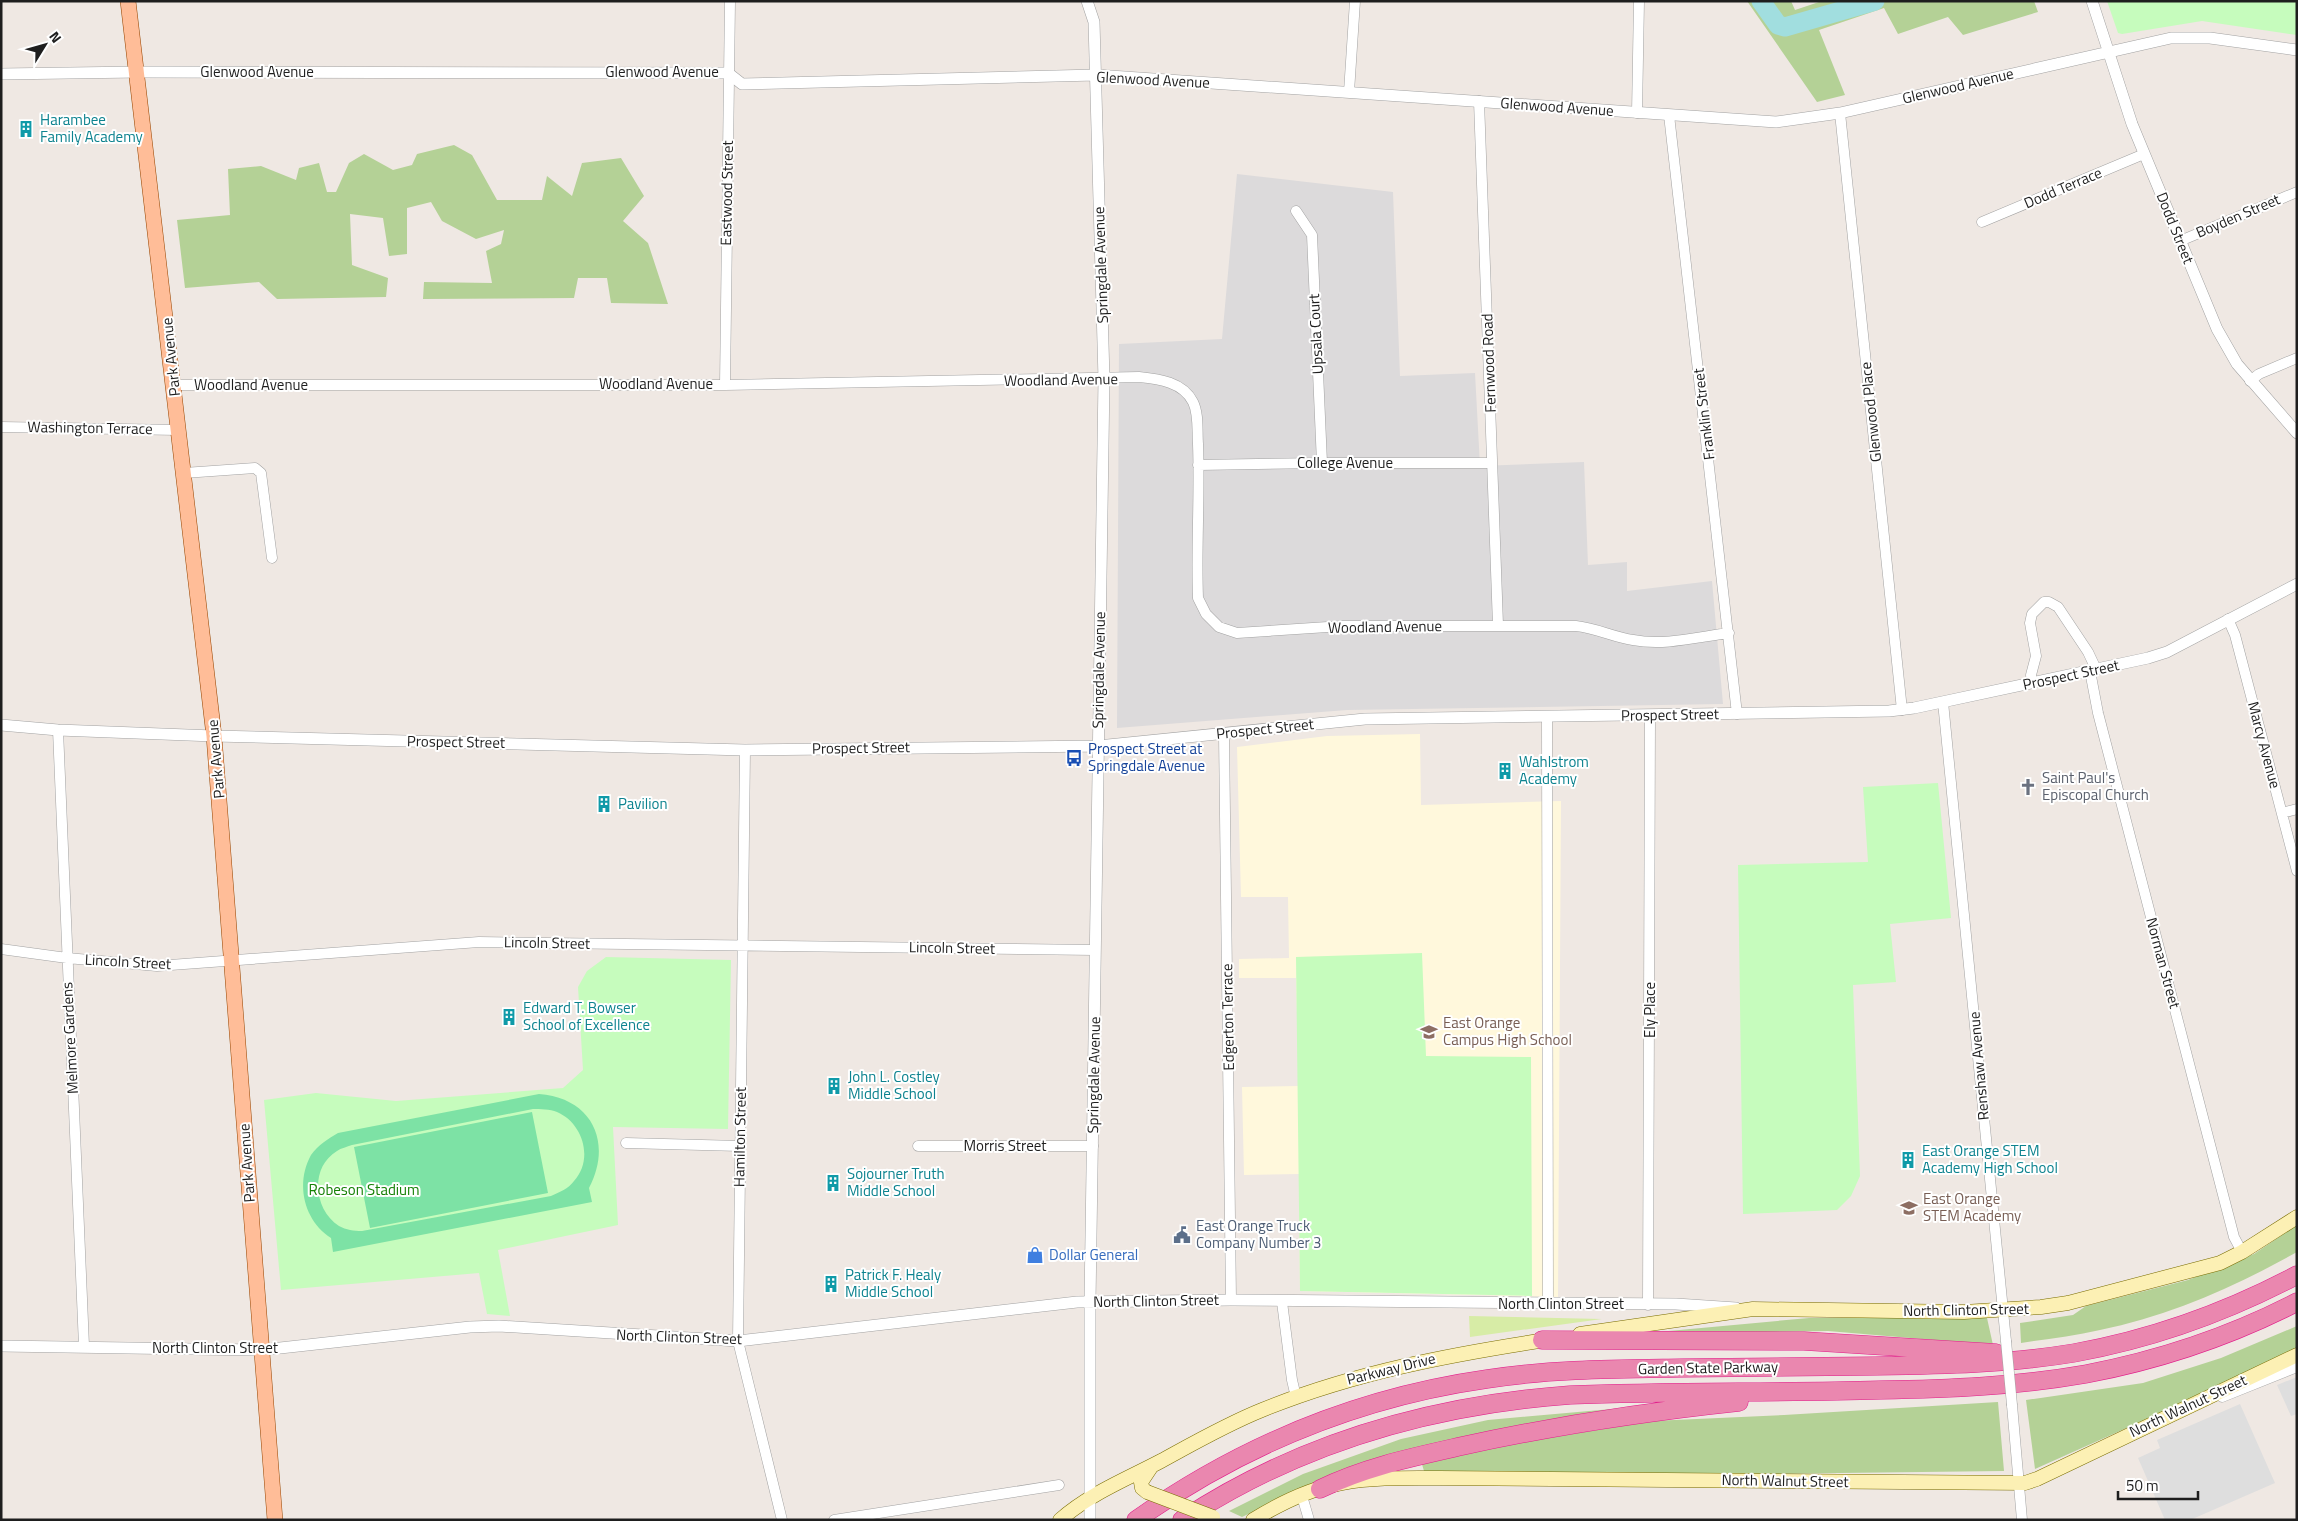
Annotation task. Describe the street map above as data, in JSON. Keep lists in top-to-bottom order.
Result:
{
  "streets": {
    "highway": ["Garden State Parkway"],
    "main road": [
      "Park Avenue",
      "North Clinton Street",
      "Parkway Drive",
      "North Walnut Street"
    ],
    "street": [
      "Glenwood Avenue",
      "Dodd Terrace",
      "Eastwood Street",
      "Boyden Street",
      "Dodd Street",
      "Springdale Avenue",
      "Upsala Court",
      "Fernwood Road",
      "Woodland Avenue",
      "Glenwood Place",
      "Franklin Street",
      "Washington Terrace",
      "College Avenue",
      "Prospect Street",
      "Marcy Avenue",
      "Lincoln Street",
      "Norman Street",
      "Ely Place",
      "Edgerton Terrace",
      "Melmore Gardens",
      "Renshaw Avenue",
      "Hamilton Street",
      "Morris Street"
    ]
  },
  "crossings": [
    ["Glenwood Avenue", "Eastwood Street"],
    ["Glenwood Avenue", "Dodd Street"],
    ["Glenwood Avenue", "Springdale Avenue"],
    ["Glenwood Avenue", "Park Avenue"],
    ["Glenwood Avenue", "Fernwood Road"],
    ["Glenwood Avenue", "Glenwood Place"],
    ["Glenwood Avenue", "Franklin Street"],
    ["Dodd Terrace", "Dodd Street"],
    ["Eastwood Street", "Woodland Avenue"],
    ["Boyden Street", "Dodd Street"],
    ["Springdale Avenue", "Woodland Avenue"],
    ["Springdale Avenue", "Prospect Street"],
    ["Springdale Avenue", "Lincoln Street"],
    ["Springdale Avenue", "Morris Street"],
    ["Springdale Avenue", "North Clinton Street"],
    ["Springdale Avenue", "Parkway Drive"],
    ["Upsala Court", "College Avenue"],
    ["Park Avenue", "Woodland Avenue"],
    ["Park Avenue", "Washington Terrace"],
    ["Park Avenue", "Prospect Street"],
    ["Park Avenue", "Lincoln Street"],
    ["Park Avenue", "North Clinton Street"],
    ["Fernwood Road", "Woodland Avenue"],
    ["Fernwood Road", "College Avenue"],
    ["Woodland Avenue", "Franklin Street"],
    ["Woodland Avenue", "College Avenue"],
    ["Glenwood Place", "Prospect Street"],
    ["Franklin Street", "Prospect Street"],
    ["Prospect Street", "Marcy Avenue"],
    ["Prospect Street", "Norman Street"],
    ["Prospect Street", "Ely Place"],
    ["Prospect Street", "Edgerton Terrace"],
    ["Prospect Street", "Melmore Gardens"],
    ["Prospect Street", "Renshaw Avenue"],
    ["Prospect Street", "Hamilton Street"],
    ["Lincoln Street", "Melmore Gardens"],
    ["Lincoln Street", "Hamilton Street"],
    ["Norman Street", "North Clinton Street"],
    ["Ely Place", "North Clinton Street"],
    ["Edgerton Terrace", "North Clinton Street"],
    ["Melmore Gardens", "North Clinton Street"],
    ["Renshaw Avenue", "North Clinton Street"],
    ["Renshaw Avenue", "North Walnut Street"],
    ["Hamilton Street", "North Clinton Street"],
    ["North Clinton Street", "Parkway Drive"]
  ],
  "parks": ["Robeson Stadium"],
  "places": {
    "building": [
      "Harambee Family Academy",
      "Wahlstrom Academy",
      "Pavilion",
      "Edward T. Bowser School of Excellence",
      "John L. Costley Middle School",
      "East Orange STEM Academy High School",
      "Sojourner Truth Middle School",
      "Patrick F. Healy Middle School"
    ],
    "bus stop": ["Prospect Street at Springdale Avenue"],
    "church": ["Saint Paul's Episcopal Church"],
    "school or university": ["East Orange Campus High School", "East Orange STEM Academy"],
    "public building": ["East Orange Truck Company Number 3"],
    "shop": ["Dollar General"]
  },
  "scale_bar": "50 m",
  "north": "top right"
}
